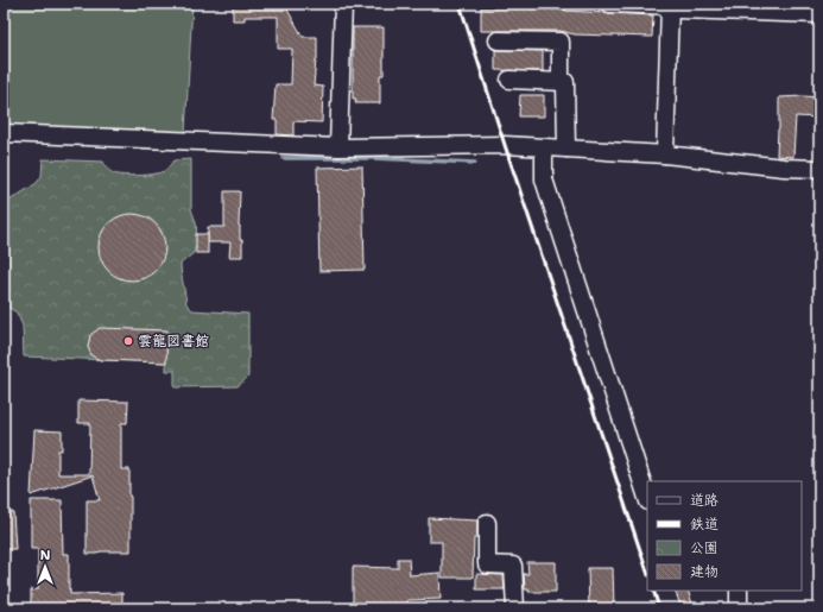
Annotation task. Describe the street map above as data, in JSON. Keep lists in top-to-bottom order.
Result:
{
  "places": ["雲龍図書館"],
  "legend": [
    "道路",
    "鉄道",
    "公園",
    "建物"
  ],
  "north": "top"
}
